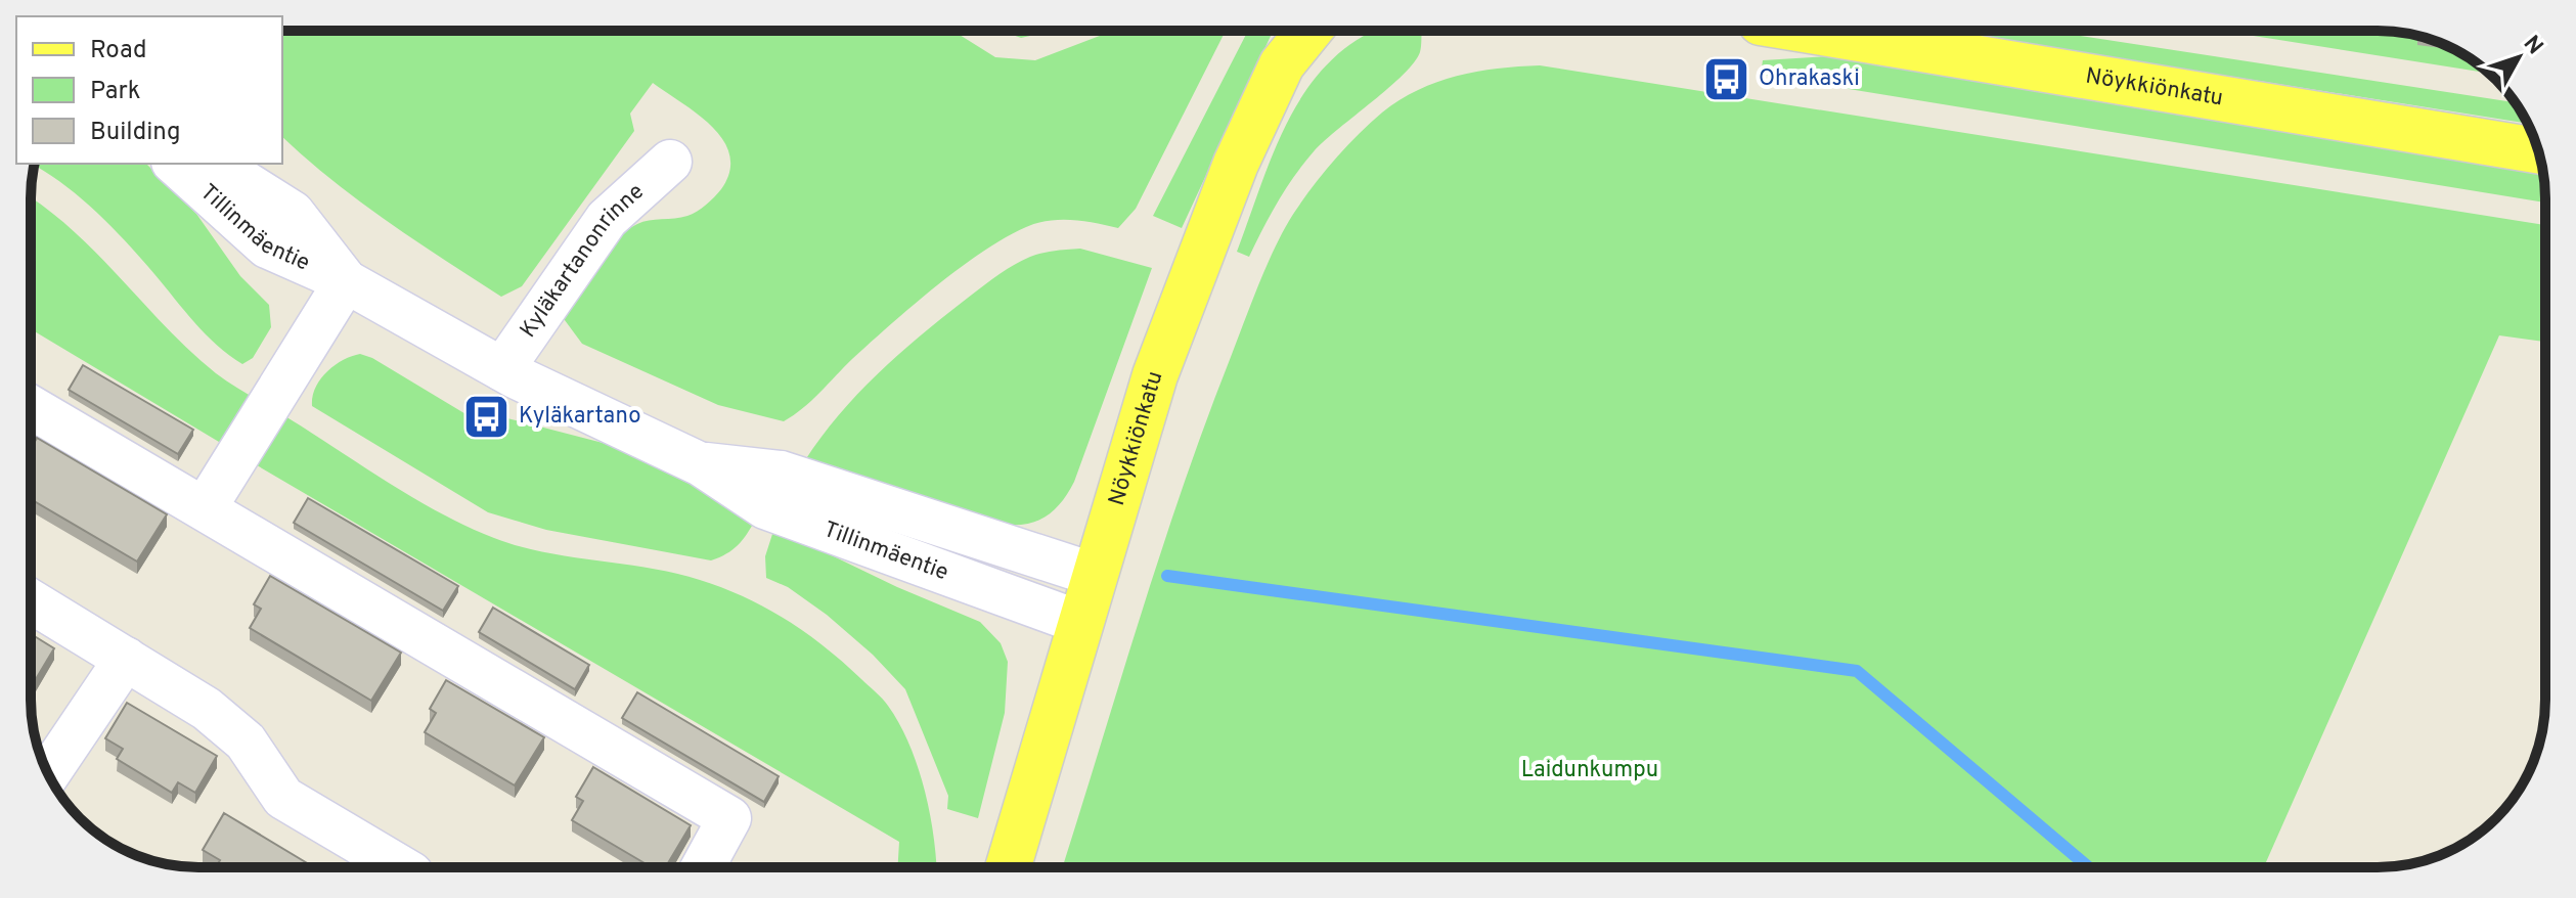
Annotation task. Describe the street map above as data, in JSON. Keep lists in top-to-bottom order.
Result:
{
  "streets": {
    "main road": ["Nöykkiönkatu"],
    "street": ["Tillinmäentie", "Kyläkartanonrinne"]
  },
  "crossings": [
    ["Nöykkiönkatu", "Tillinmäentie"],
    ["Tillinmäentie", "Kyläkartanonrinne"]
  ],
  "parks": ["Laidunkumpu"],
  "places": {
    "bus stop": ["Ohrakaski", "Kyläkartano"]
  },
  "legend": ["Road", "Park", "Building"],
  "north": "top right"
}
